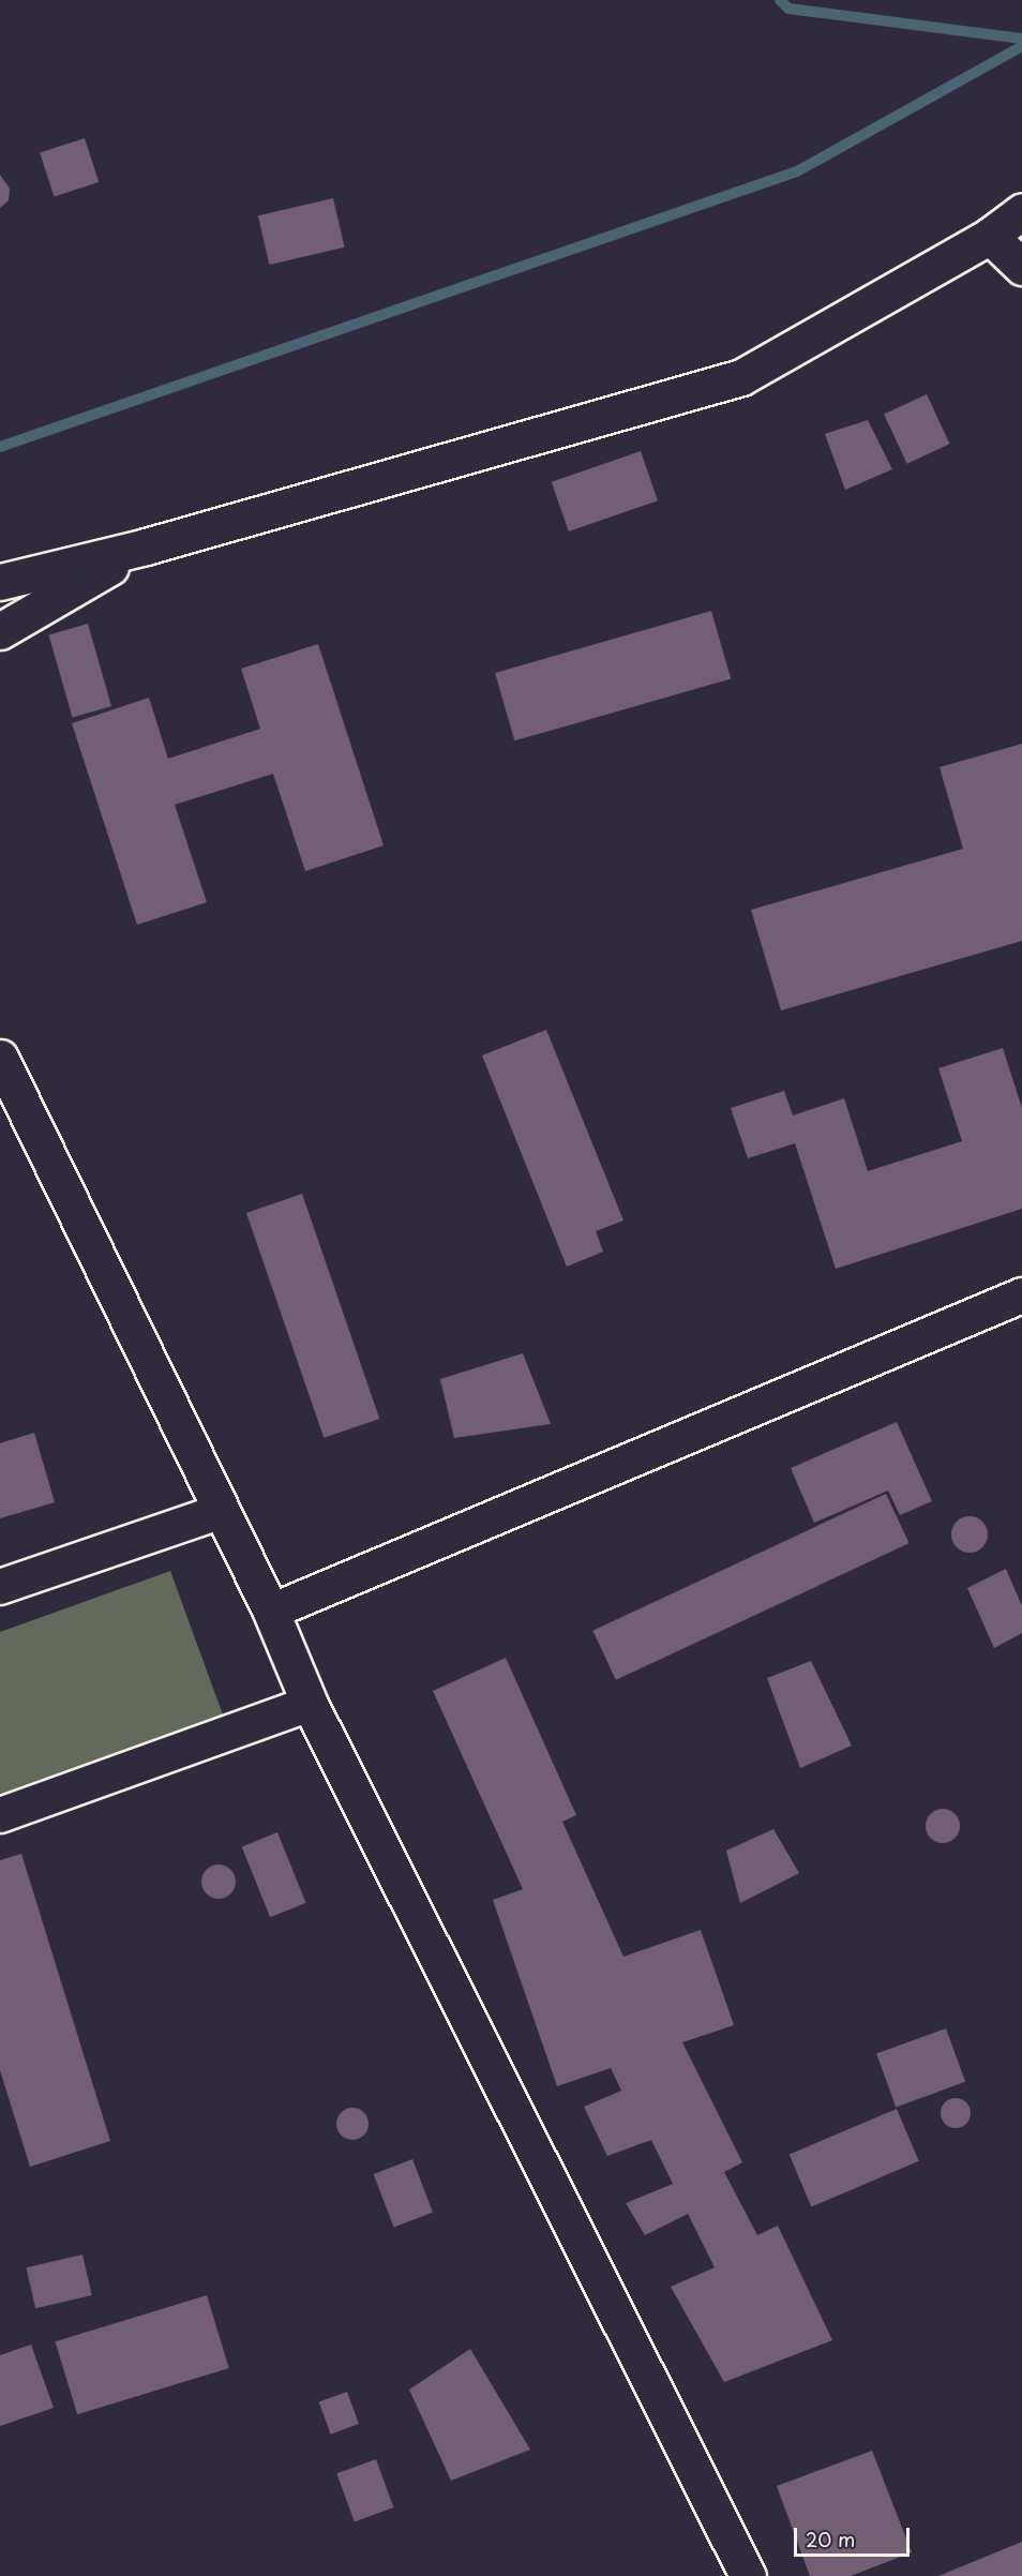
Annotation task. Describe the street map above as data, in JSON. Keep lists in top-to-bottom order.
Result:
{
  "scale_bar": "20 m"
}
